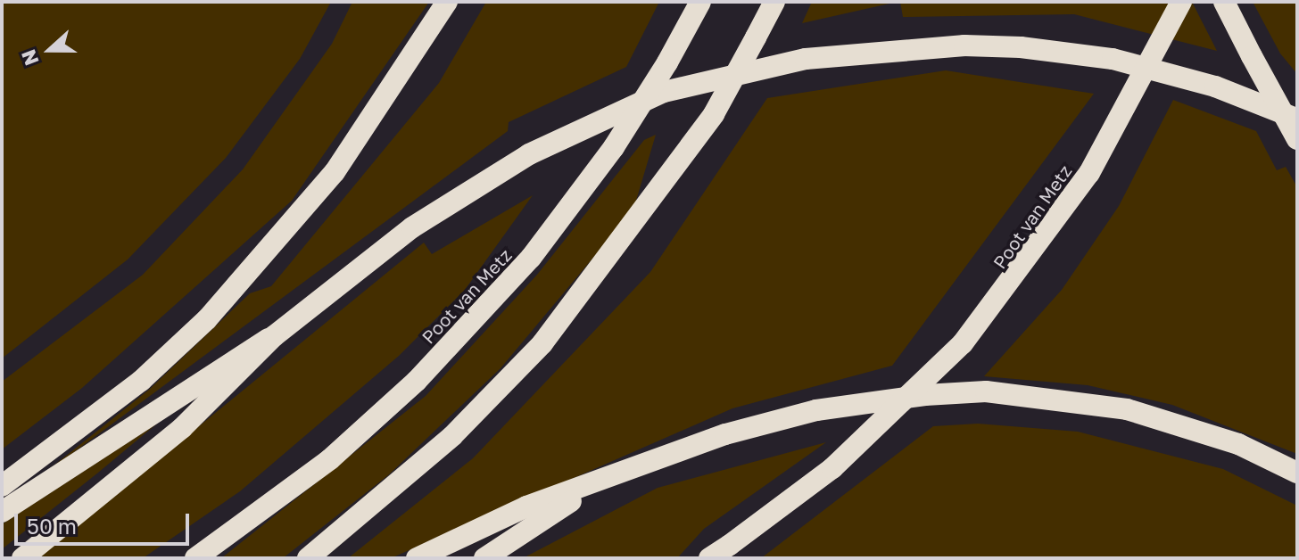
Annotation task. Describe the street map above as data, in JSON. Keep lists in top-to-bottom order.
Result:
{
  "streets": {
    "highway": ["Poot van Metz"]
  },
  "scale_bar": "50 m",
  "north": "left"
}
